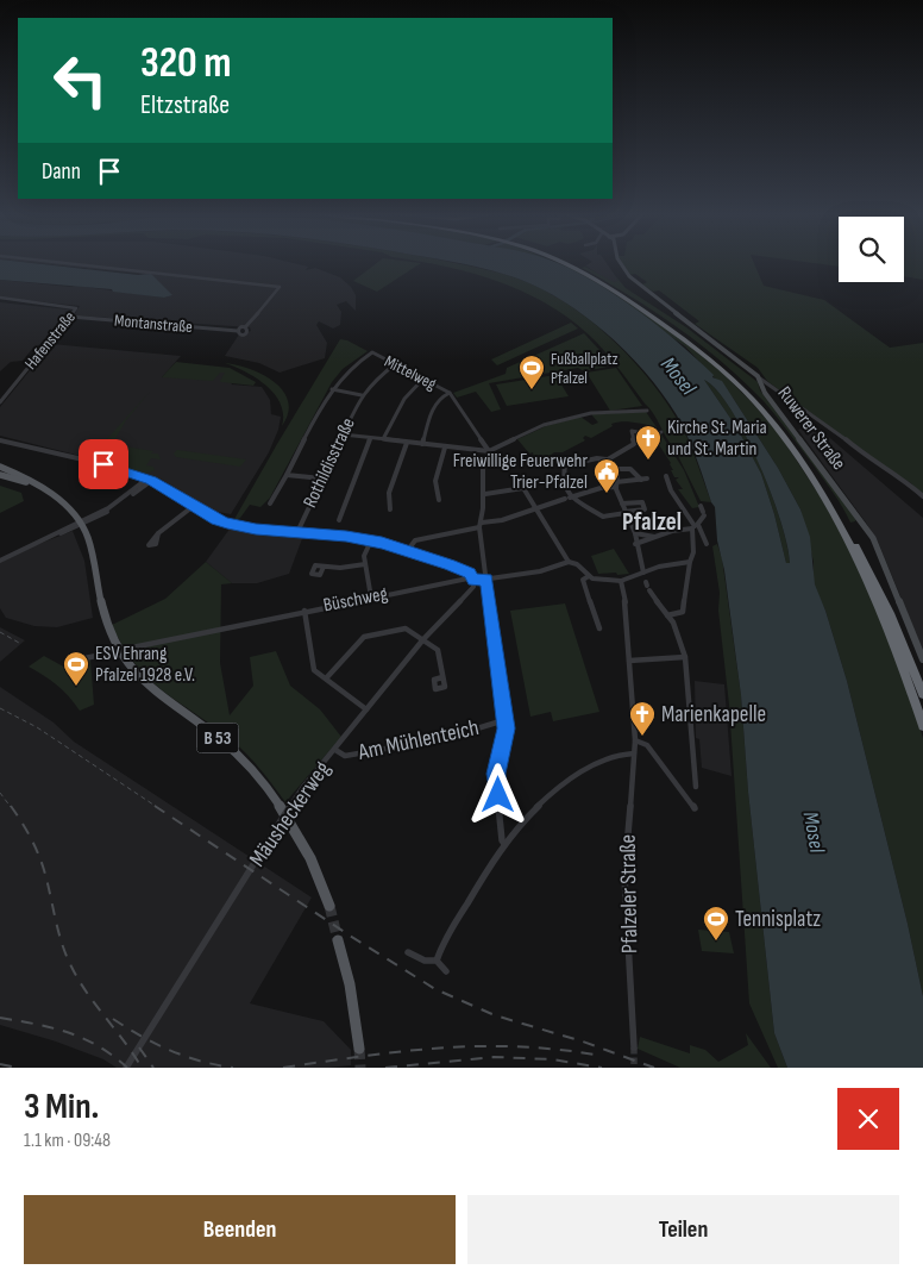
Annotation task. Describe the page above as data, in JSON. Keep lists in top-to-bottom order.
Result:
{
  "streets": {
    "main road": ["Ruwerer Straße", "B 53"],
    "street": [
      "Montanstraße",
      "Hafenstraße",
      "Mittelweg",
      "Rothildisstraße",
      "Büschweg",
      "Am Mühlenteich",
      "Mäusheckerweg",
      "Pfalzeler Straße"
    ]
  },
  "crossings": [
    ["Montanstraße", "Hafenstraße"],
    ["Mittelweg", "Rothildisstraße"],
    ["Büschweg", "Mäusheckerweg"],
    ["Am Mühlenteich", "Mäusheckerweg"]
  ],
  "districts": ["Pfalzel"],
  "water": ["Mosel"],
  "places": {
    "sports": ["Fußballplatz Pfalzel", "ESV Ehrang Pfalzel 1928 e.V.", "Tennisplatz"],
    "church": ["Kirche St. Maria und St. Martin", "Marienkapelle"],
    "public building": ["Freiwillige Feuerwehr Trier-Pfalzel"]
  },
  "page": {
    "turn": ["320 m", "Eltzstraße"],
    "then": "Dann",
    "heading": ["3 Min.", "1.1 km · 09:48"],
    "buttons": ["Beenden", "Teilen"]
  }
}
